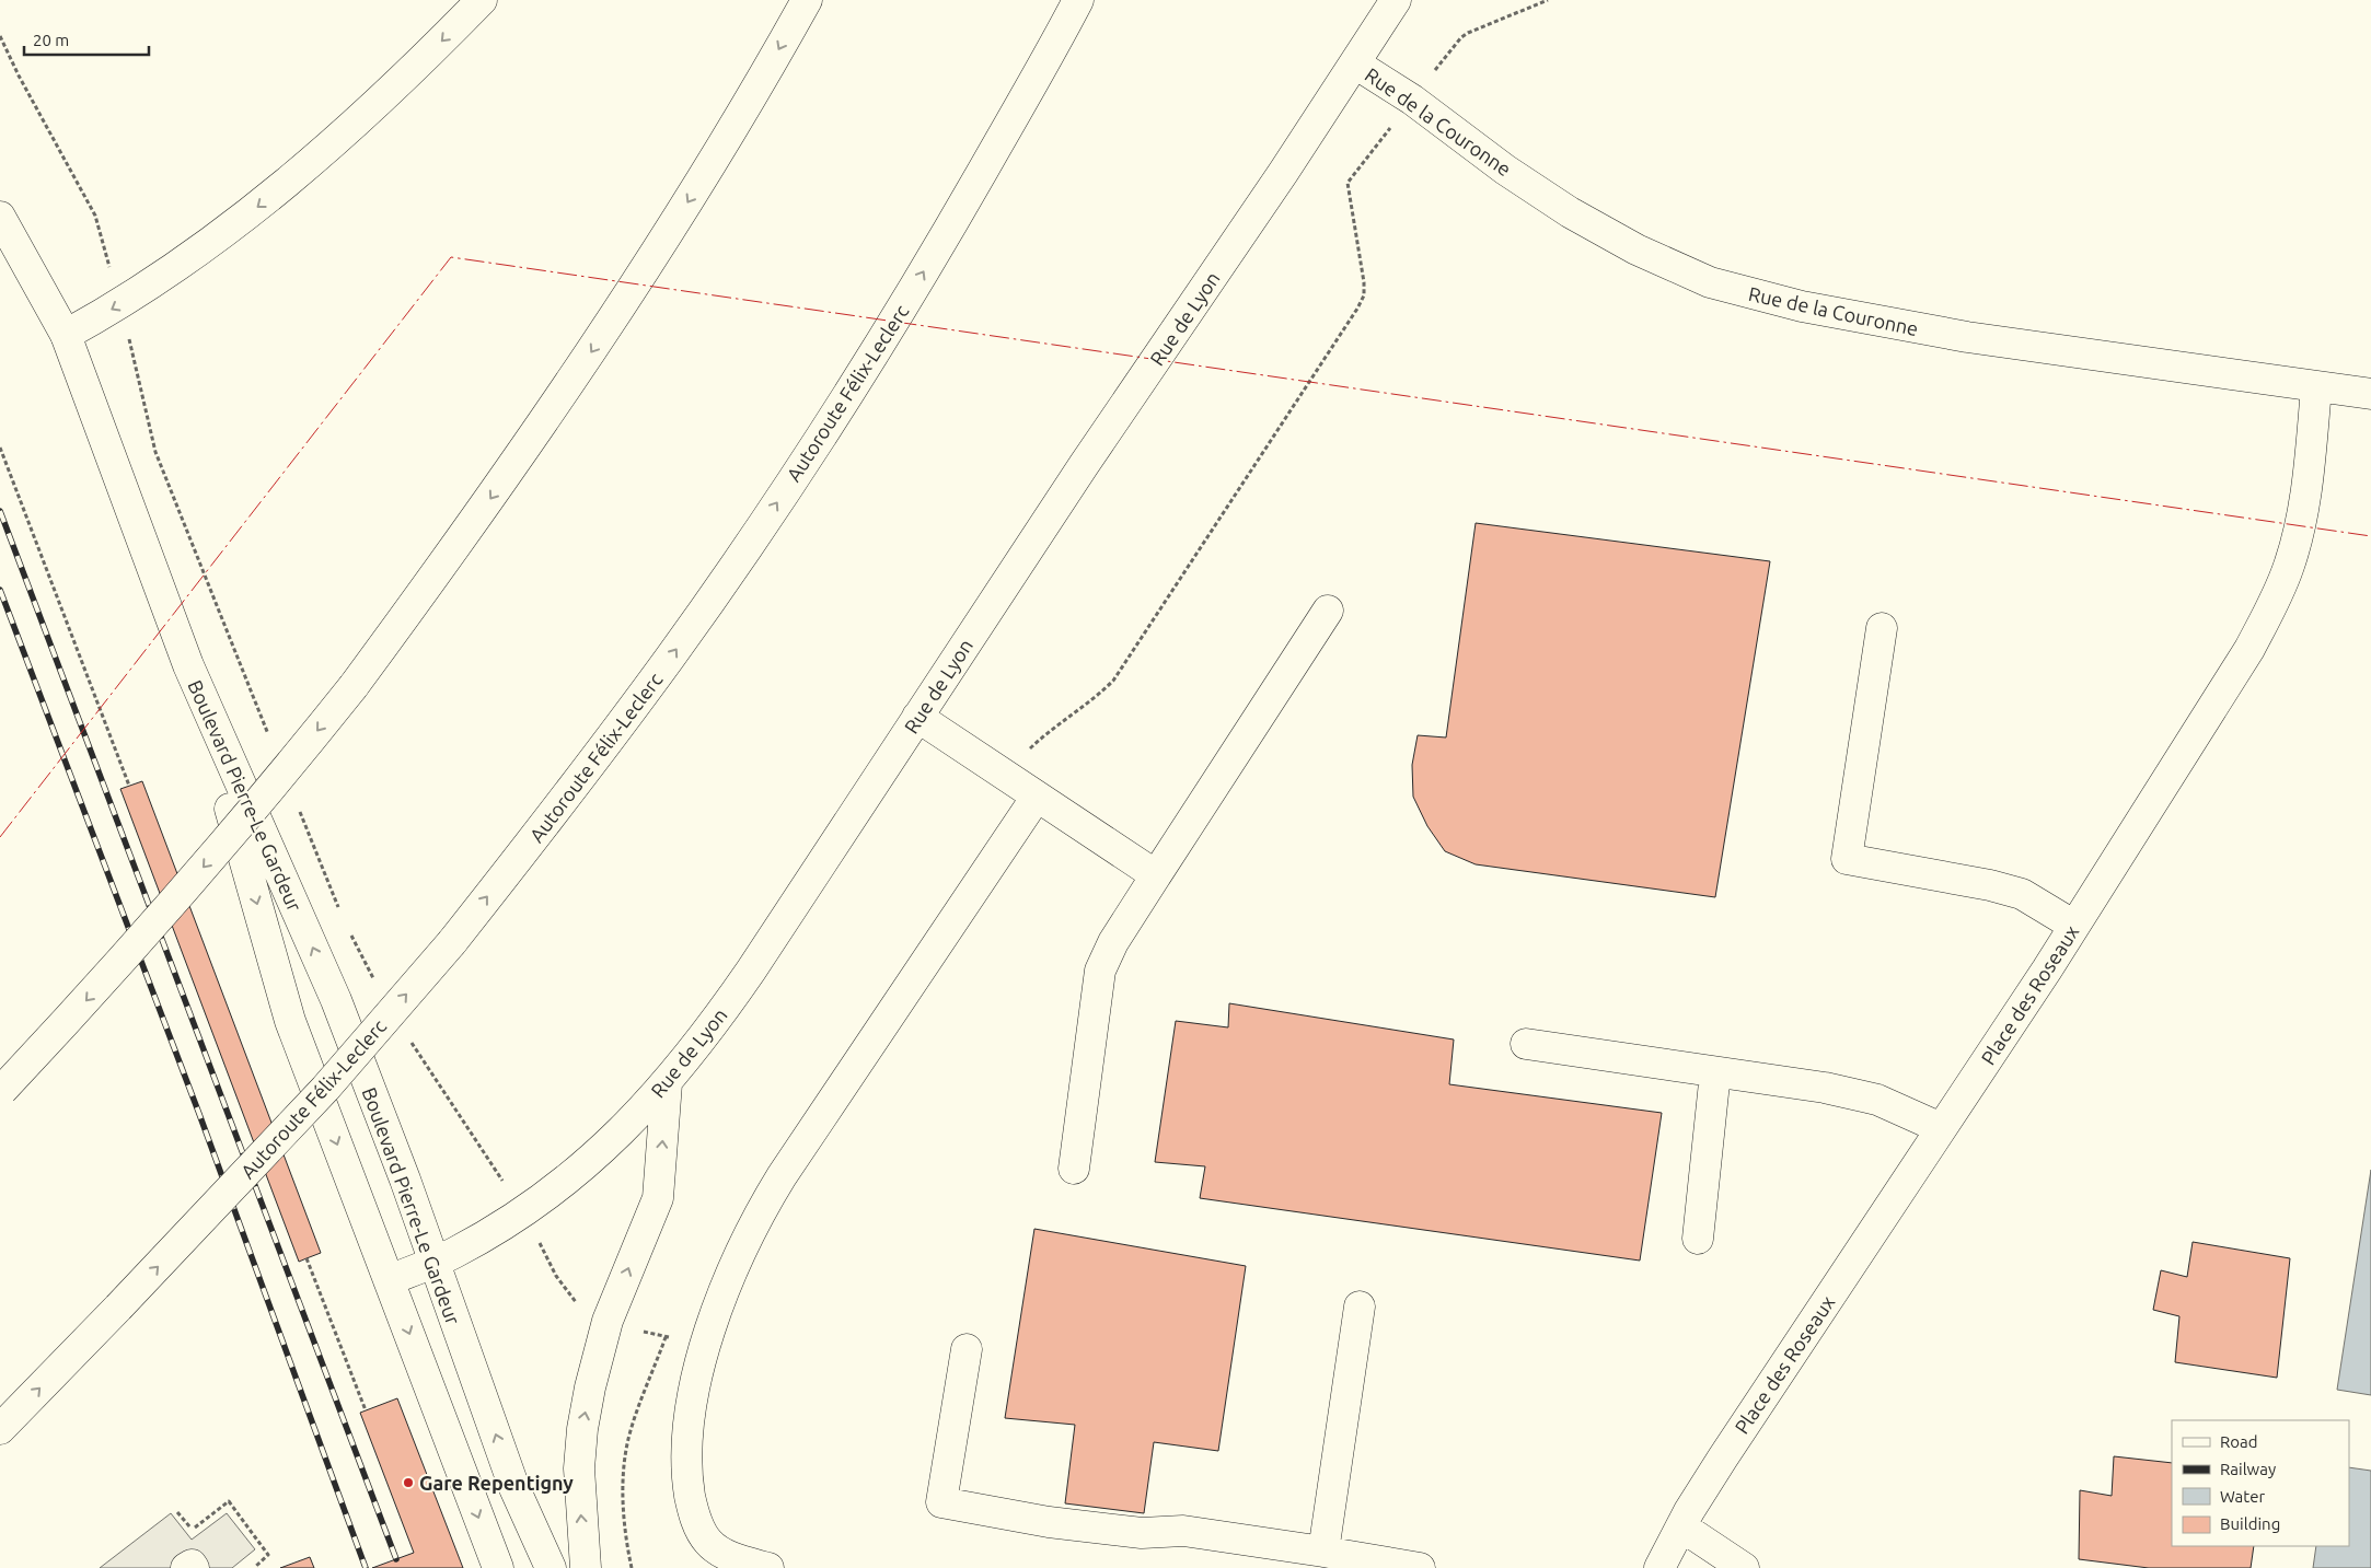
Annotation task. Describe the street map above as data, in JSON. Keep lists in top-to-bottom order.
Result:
{
  "streets": {
    "main road": [
      "Rue de la Couronne",
      "Rue de Lyon",
      "Autoroute Félix-Leclerc",
      "Boulevard Pierre-Le Gardeur",
      "Place des Roseaux"
    ]
  },
  "crossings": [
    ["Rue de la Couronne", "Rue de Lyon"],
    ["Rue de la Couronne", "Place des Roseaux"],
    ["Rue de Lyon", "Boulevard Pierre-Le Gardeur"]
  ],
  "places": ["Gare Repentigny"],
  "legend": [
    "Road",
    "Railway",
    "Water",
    "Building"
  ],
  "scale_bar": "20 m"
}
